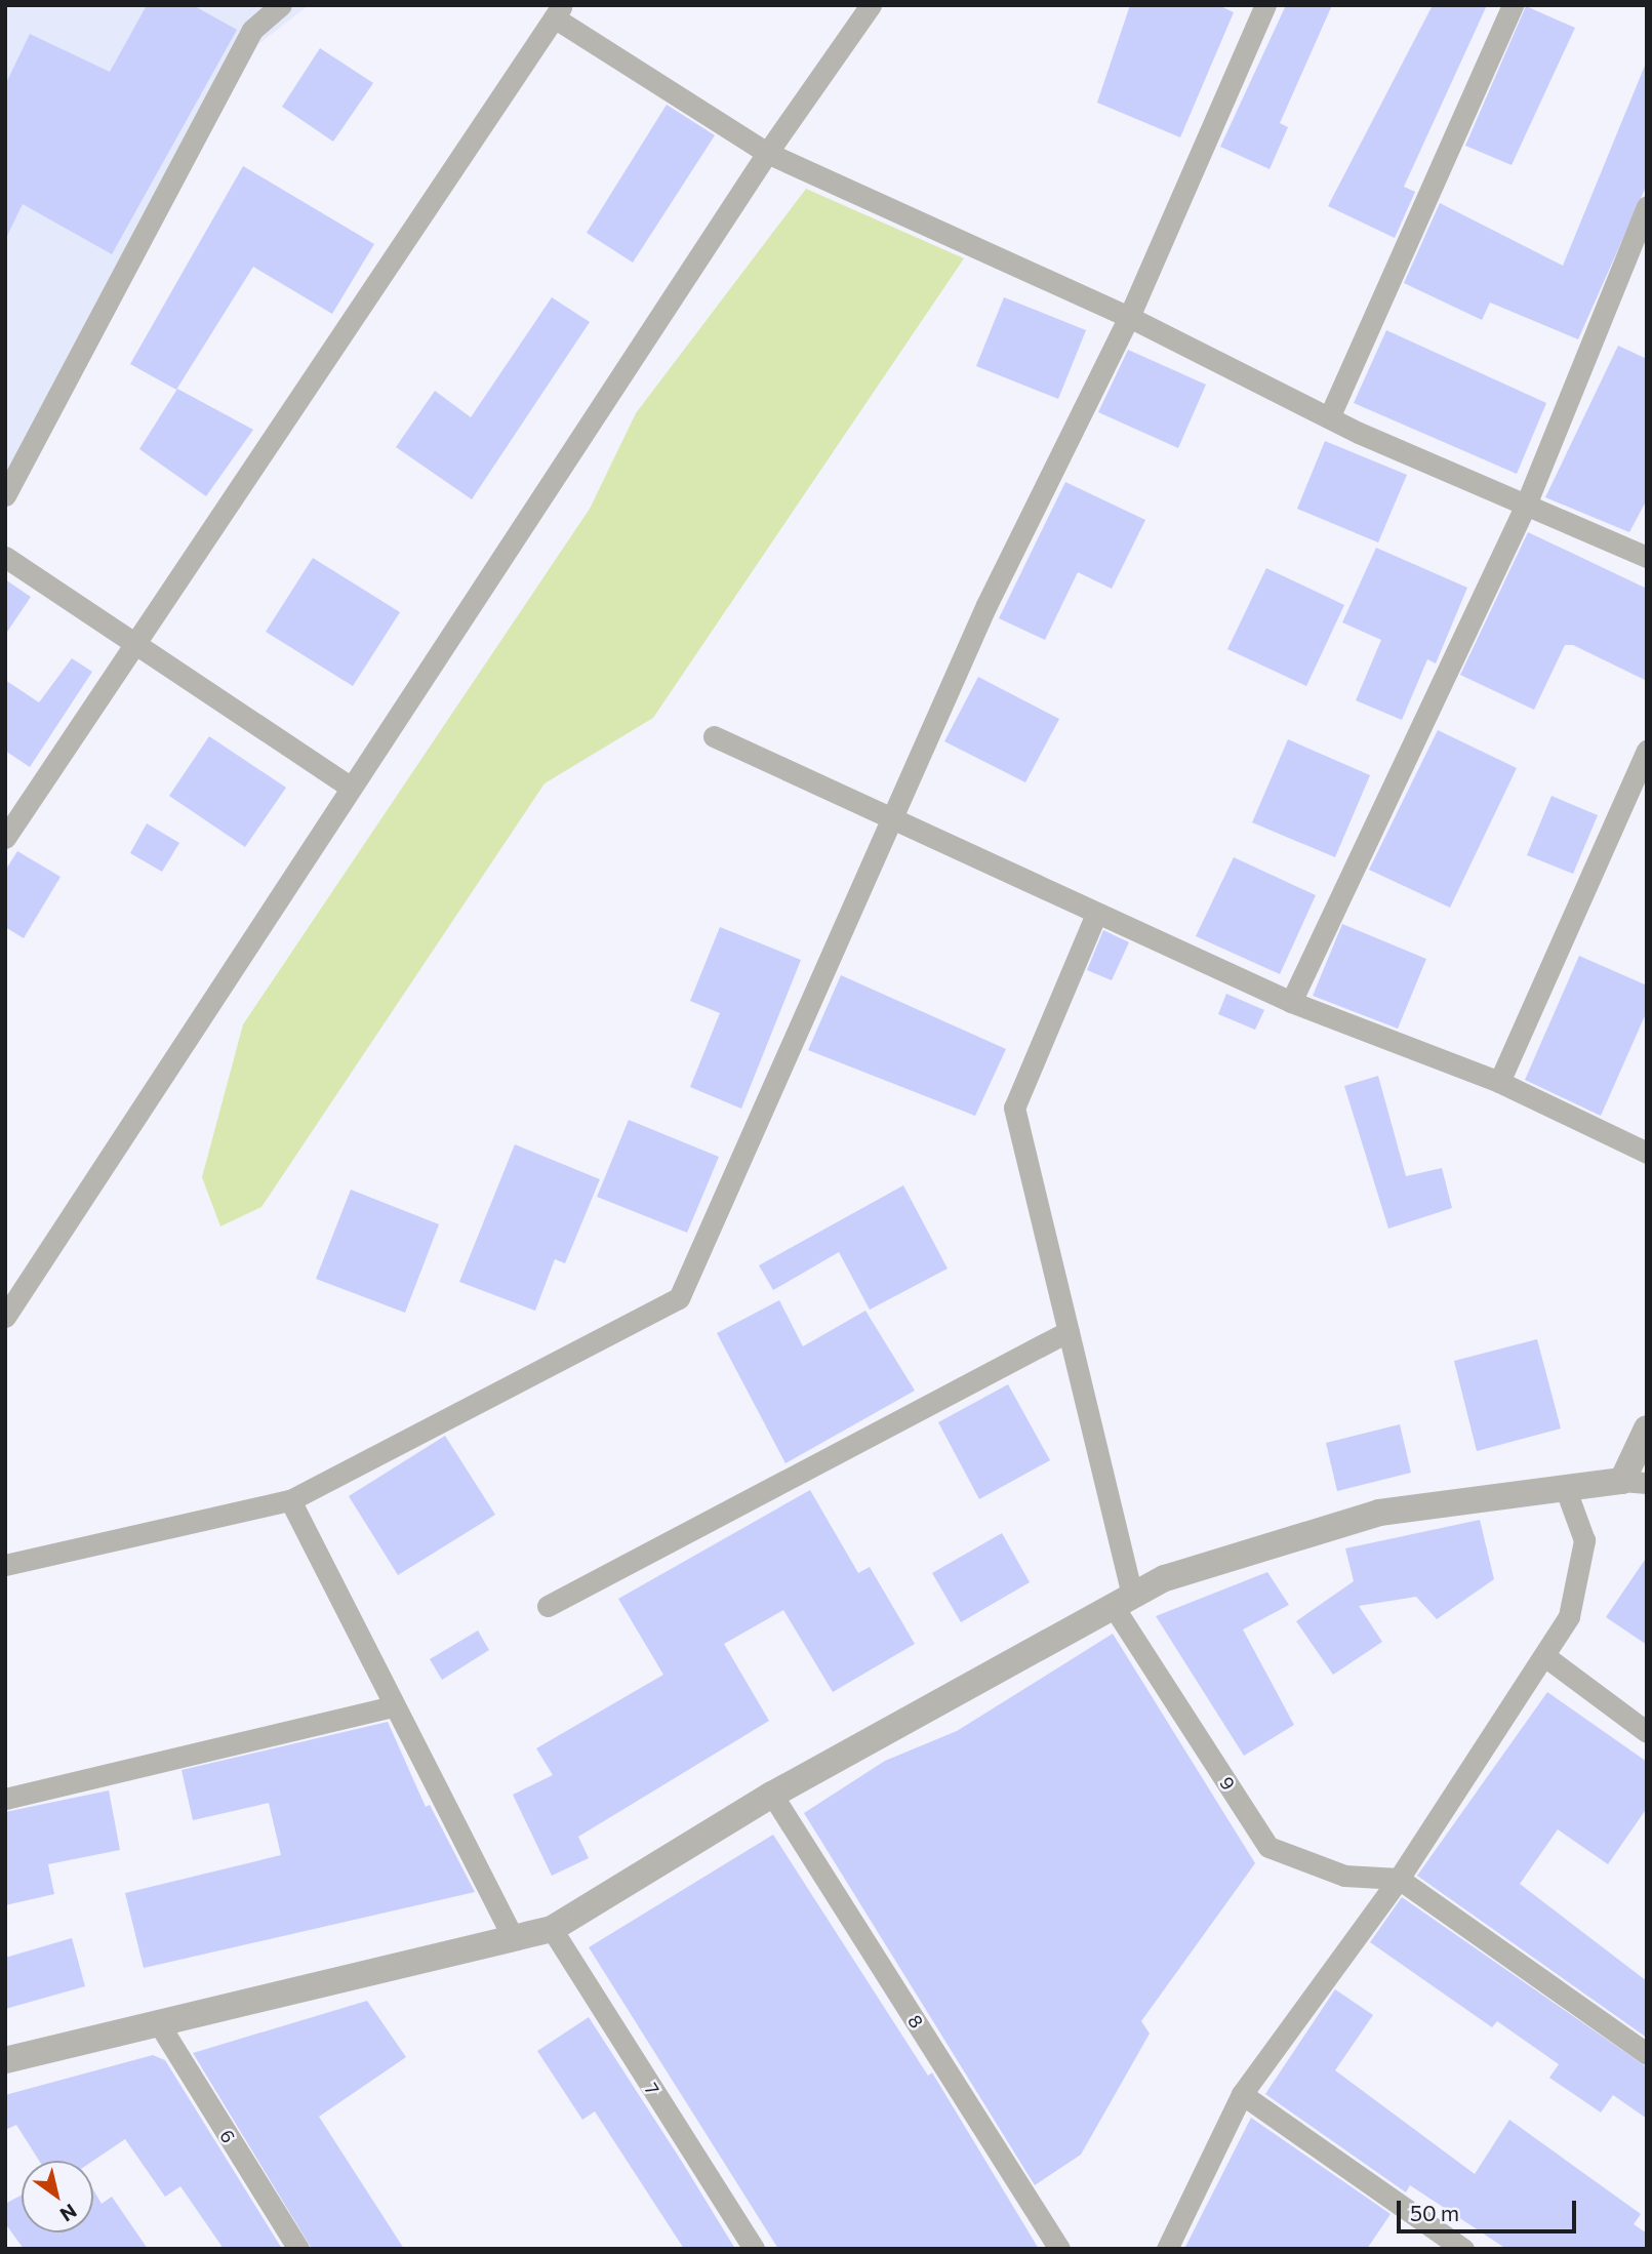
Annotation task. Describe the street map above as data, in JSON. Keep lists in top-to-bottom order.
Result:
{
  "streets": {
    "street": [
      "9",
      "8",
      "7",
      "6"
    ]
  },
  "scale_bar": "50 m",
  "north": "bottom right"
}
